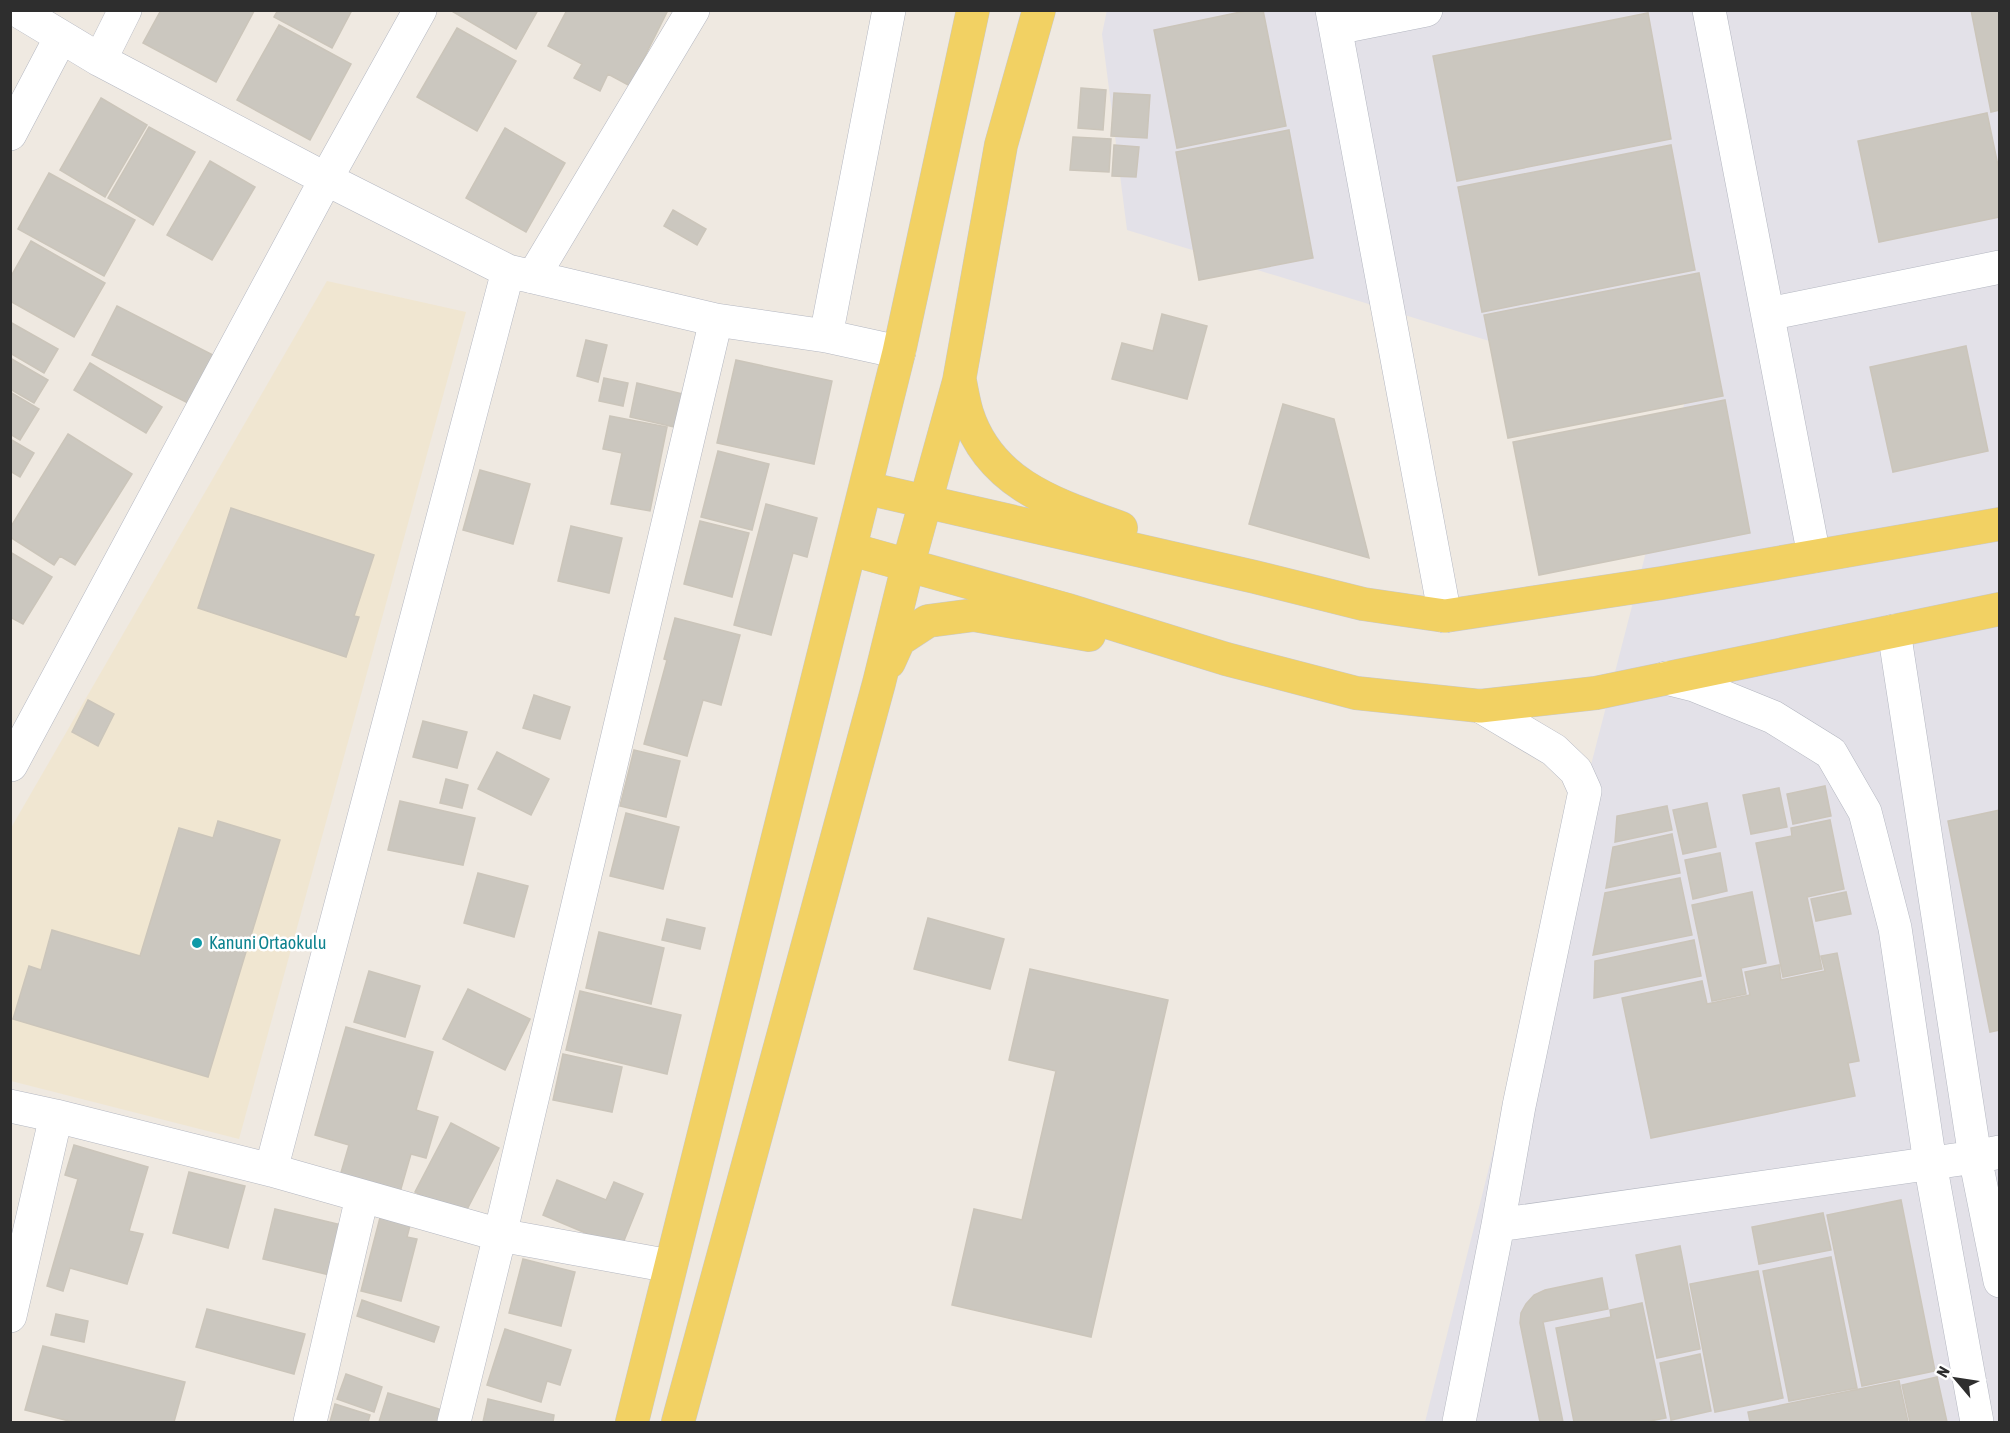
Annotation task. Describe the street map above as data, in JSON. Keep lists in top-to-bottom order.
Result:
{
  "places": ["Kanuni Ortaokulu"],
  "north": "top left"
}
